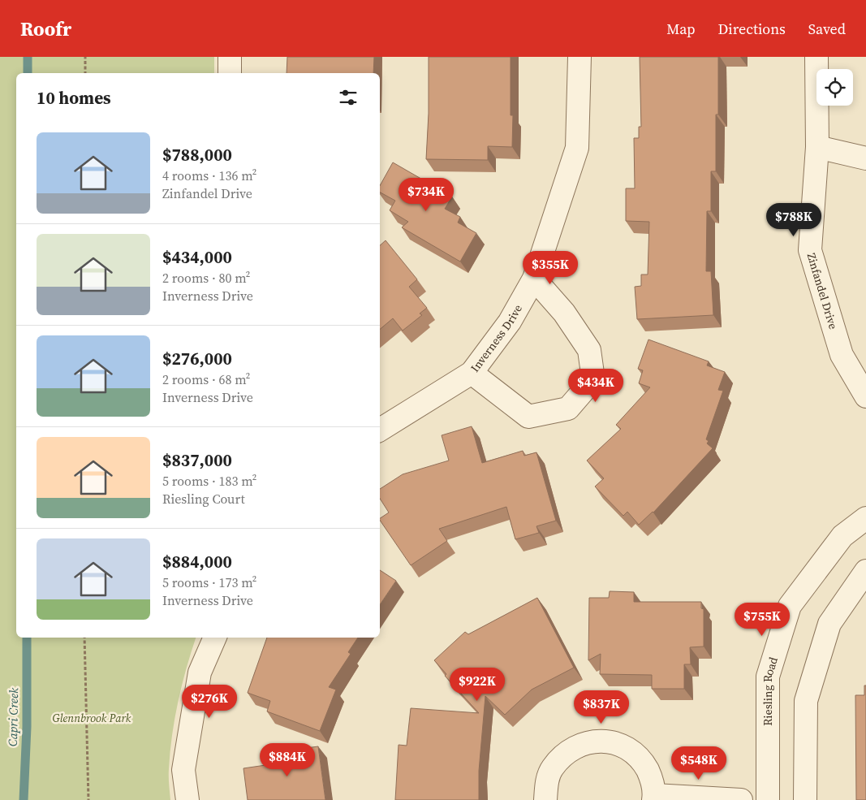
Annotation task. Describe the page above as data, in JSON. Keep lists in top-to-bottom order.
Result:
{
  "streets": {
    "street": ["Zinfandel Drive", "Inverness Drive", "Riesling Road"]
  },
  "water": ["Capri Creek"],
  "parks": ["Glennbrook Park"],
  "page": {
    "header": "Roofr",
    "nav": ["Map", "Directions", "Saved"],
    "heading": "10 homes",
    "list": [
      {
        "name": "$788,000",
        "note": "4 rooms · 136 m² · Zinfandel Drive"
      },
      {
        "name": "$434,000",
        "note": "2 rooms · 80 m² · Inverness Drive"
      },
      {
        "name": "$276,000",
        "note": "2 rooms · 68 m² · Inverness Drive"
      },
      {
        "name": "$837,000",
        "note": "5 rooms · 183 m² · Riesling Court"
      },
      {
        "name": "$884,000",
        "note": "5 rooms · 173 m² · Inverness Drive"
      }
    ],
    "price": [
      "$734K",
      "$788K",
      "$355K",
      "$434K",
      "$755K",
      "$922K",
      "$276K",
      "$837K",
      "$884K",
      "$548K"
    ]
  }
}
